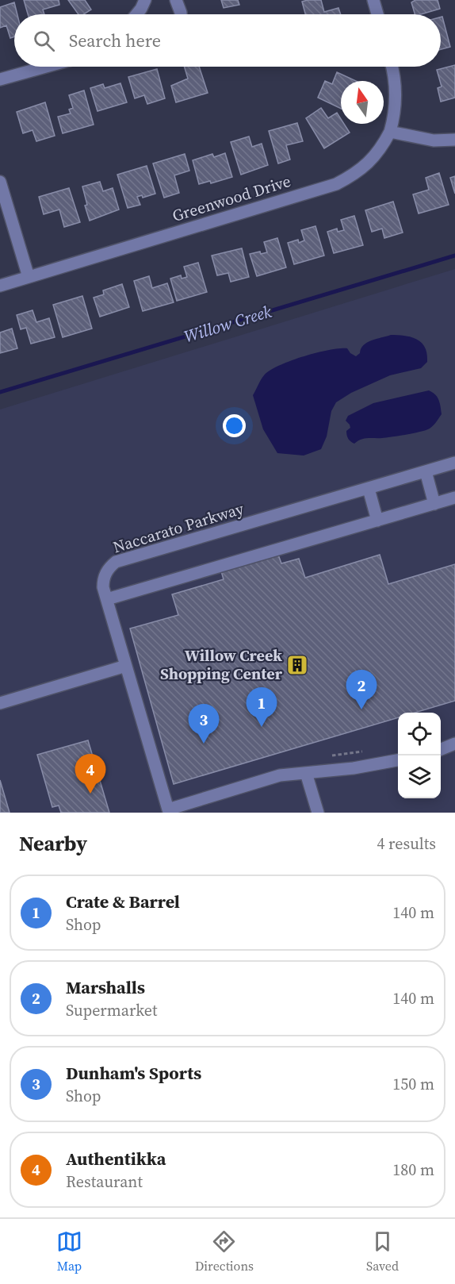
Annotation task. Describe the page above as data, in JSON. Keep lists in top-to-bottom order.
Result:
{
  "streets": {
    "street": ["Greenwood Drive", "Naccarato Parkway"]
  },
  "water": ["Willow Creek"],
  "places": {
    "building": ["Willow Creek Shopping Center"]
  },
  "north": "top",
  "page": {
    "search": "Search here",
    "pins": [
      "2",
      "1",
      "3",
      "4"
    ],
    "heading": ["Nearby", "4 results"],
    "list": [
      {
        "mark": "1",
        "name": "Crate & Barrel",
        "note": "Shop",
        "value": "140 m"
      },
      {
        "mark": "2",
        "name": "Marshalls",
        "note": "Supermarket",
        "value": "140 m"
      },
      {
        "mark": "3",
        "name": "Dunham's Sports",
        "note": "Shop",
        "value": "150 m"
      },
      {
        "mark": "4",
        "name": "Authentikka",
        "note": "Restaurant",
        "value": "180 m"
      }
    ],
    "nav": ["Map", "Directions", "Saved"]
  }
}
